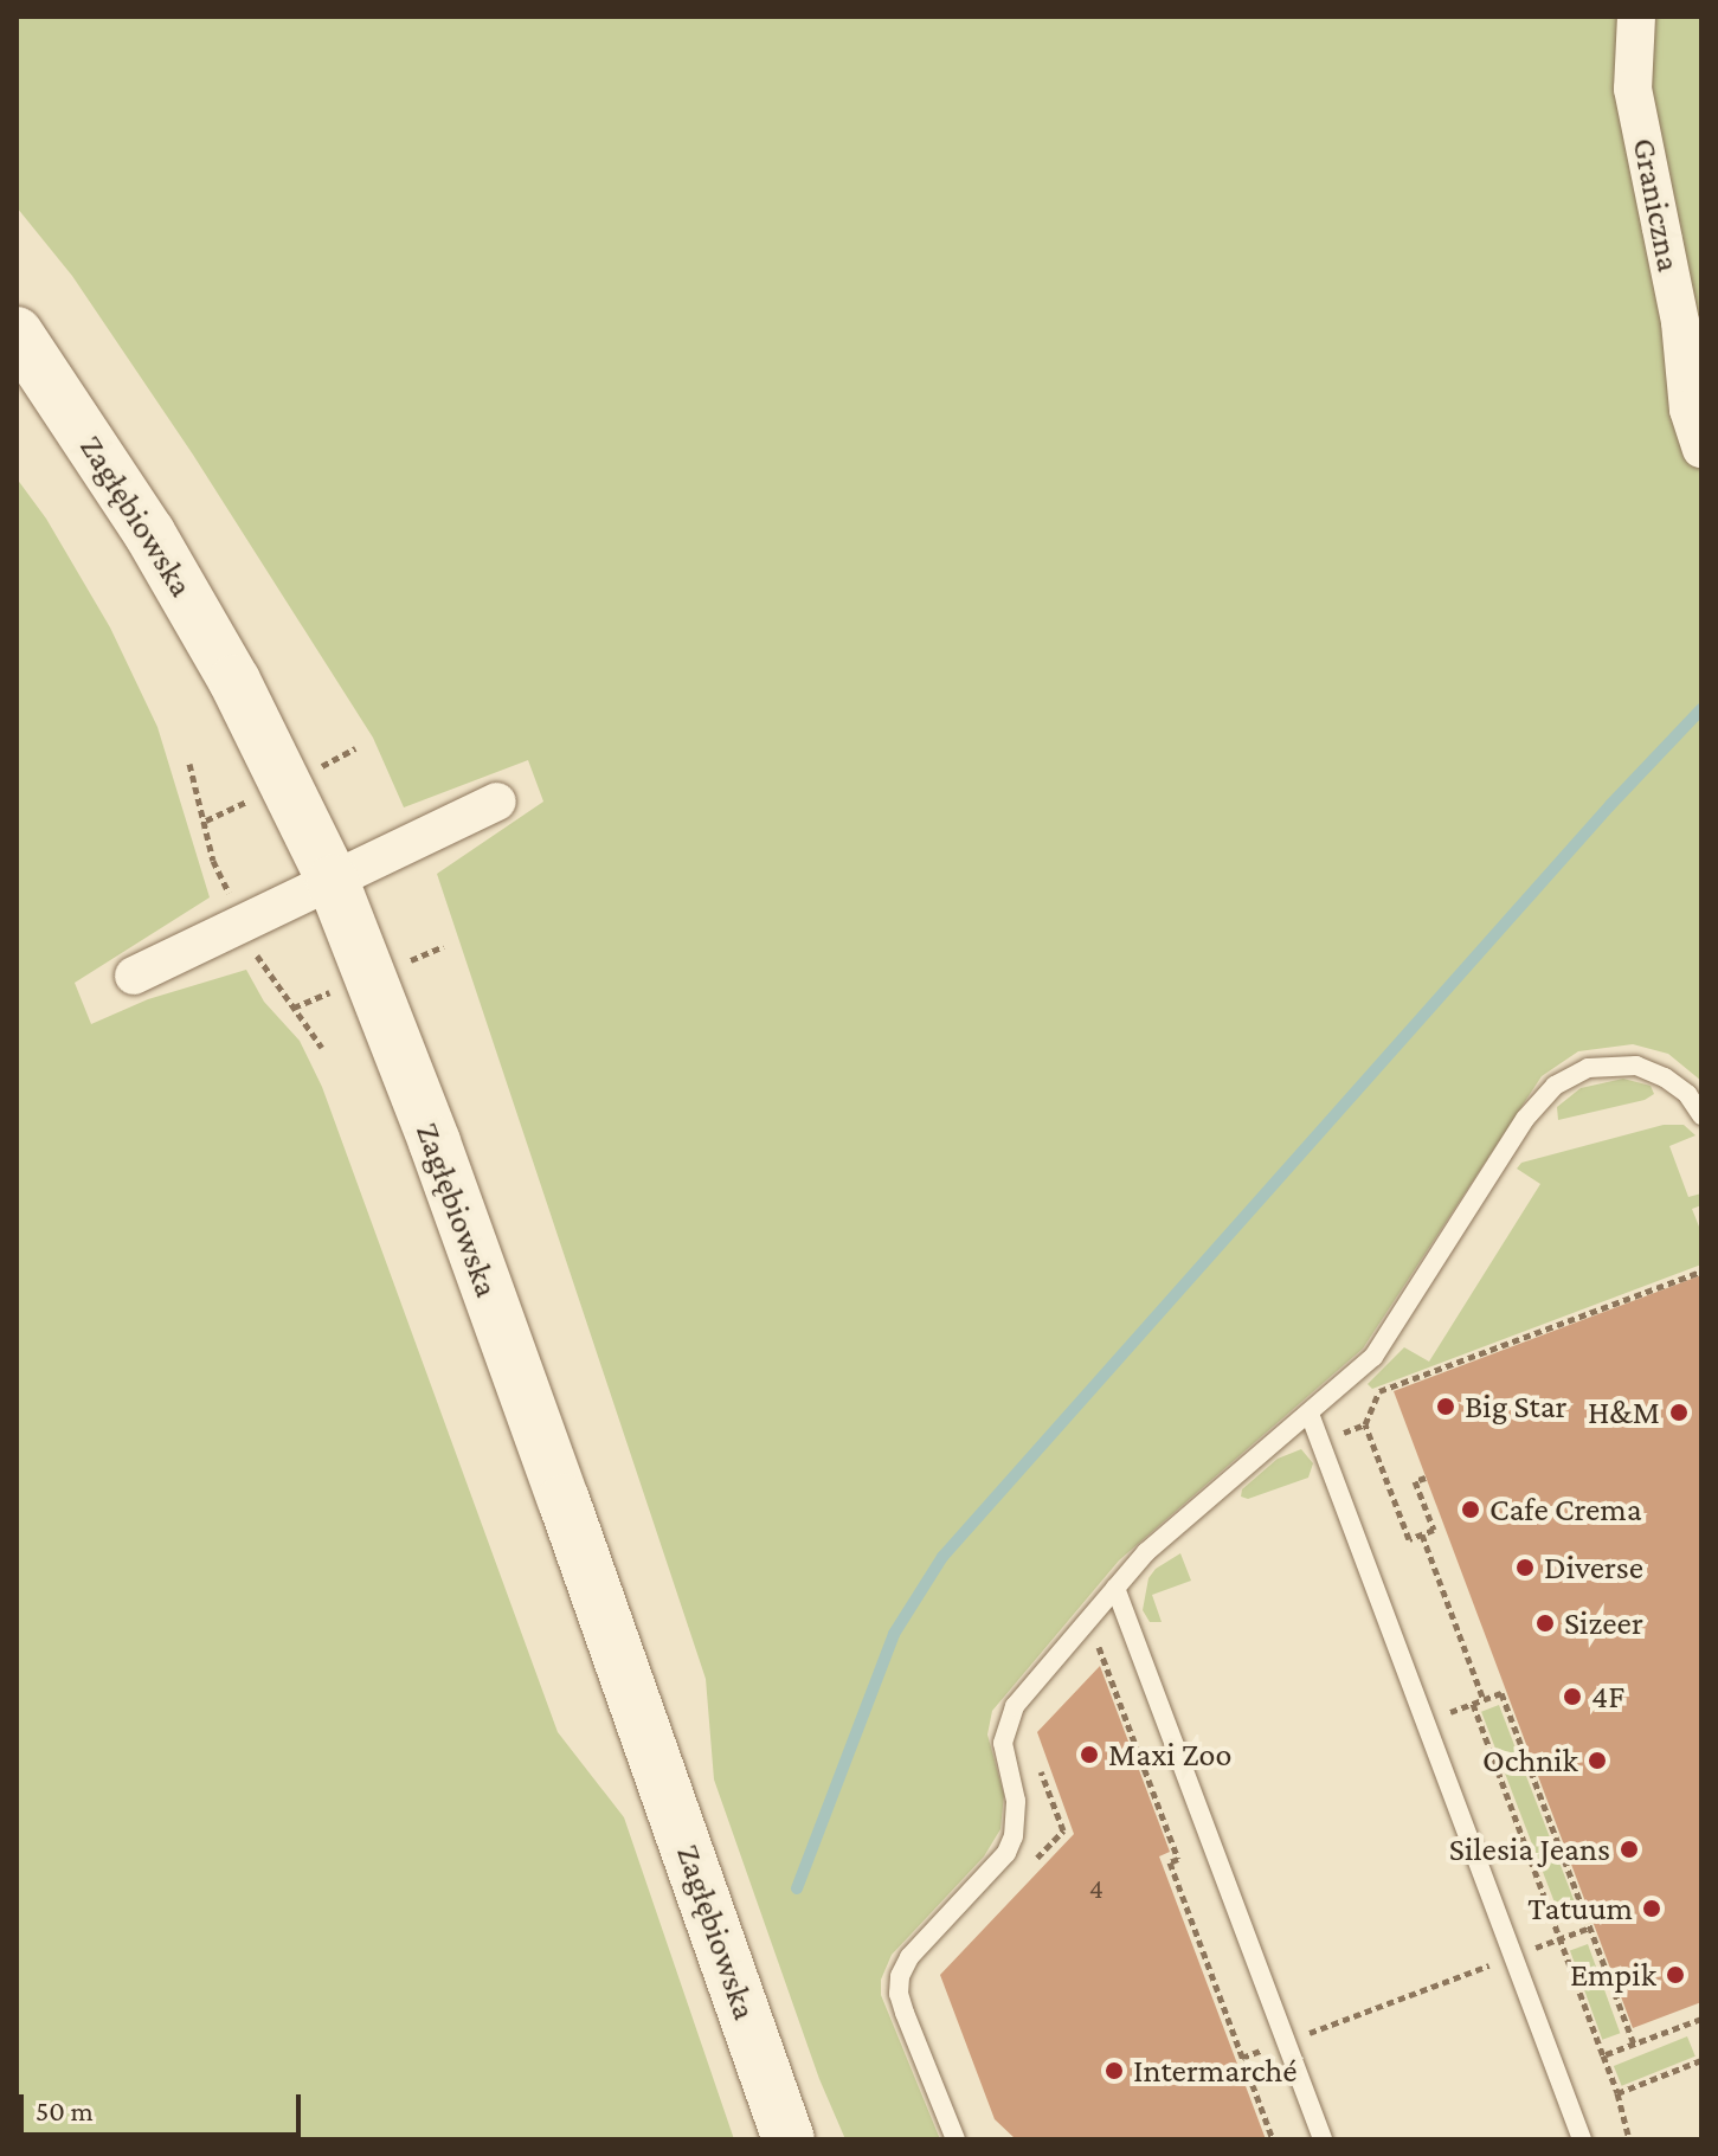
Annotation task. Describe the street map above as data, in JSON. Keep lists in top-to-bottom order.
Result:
{
  "streets": {
    "main road": ["Zagłębiowska"],
    "street": ["Graniczna"]
  },
  "places": [
    "Big Star",
    "H&M",
    "Cafe Crema",
    "Diverse",
    "Sizeer",
    "4F",
    "Maxi Zoo",
    "Ochnik",
    "Silesia Jeans",
    "Tatuum",
    "Empik",
    "Intermarché"
  ],
  "house_numbers": ["4"],
  "scale_bar": "50 m"
}
